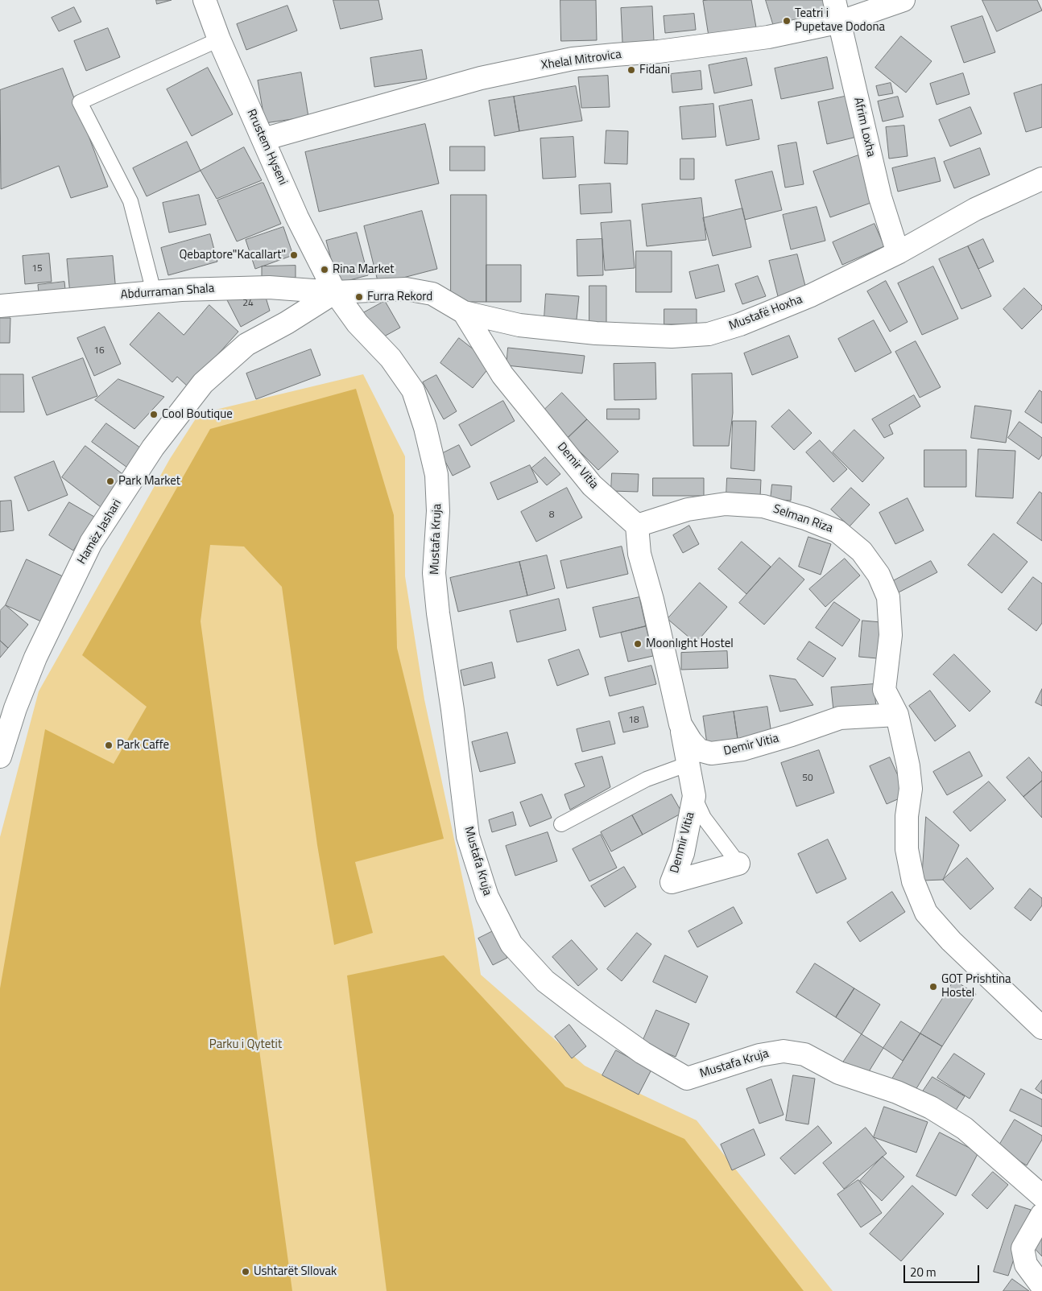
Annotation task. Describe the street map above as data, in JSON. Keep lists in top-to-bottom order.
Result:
{
  "streets": {
    "street": [
      "Xhelal Mitrovica",
      "Afrim Loxha",
      "Rrustem Hyseni",
      "Abdurraman Shala",
      "Mustafë Hoxha",
      "Demir Vitia",
      "Selman Riza",
      "Hamëz Jashari",
      "Mustafa Kruja",
      "Denmir Vitia"
    ]
  },
  "crossings": [
    ["Xhelal Mitrovica", "Afrim Loxha"],
    ["Xhelal Mitrovica", "Rrustem Hyseni"],
    ["Afrim Loxha", "Mustafë Hoxha"],
    ["Rrustem Hyseni", "Abdurraman Shala"],
    ["Rrustem Hyseni", "Hamëz Jashari"],
    ["Rrustem Hyseni", "Mustafa Kruja"],
    ["Abdurraman Shala", "Hamëz Jashari"],
    ["Abdurraman Shala", "Mustafa Kruja"],
    ["Mustafë Hoxha", "Demir Vitia"],
    ["Demir Vitia", "Selman Riza"],
    ["Demir Vitia", "Denmir Vitia"],
    ["Hamëz Jashari", "Mustafa Kruja"]
  ],
  "parks": ["Parku i Qytetit"],
  "places": [
    "Teatri i Pupetave Dodona",
    "Fidani",
    "Qebaptore\"Kacallart\"",
    "Rina Market",
    "Furra Rekord",
    "Cool Boutique",
    "Park Market",
    "Moonlıght Hostel",
    "Park Caffe",
    "GOT Prishtina Hostel",
    "Ushtarët Sllovak"
  ],
  "house_numbers": [
    "15",
    "24",
    "16",
    "8",
    "18",
    "50"
  ],
  "scale_bar": "20 m"
}
